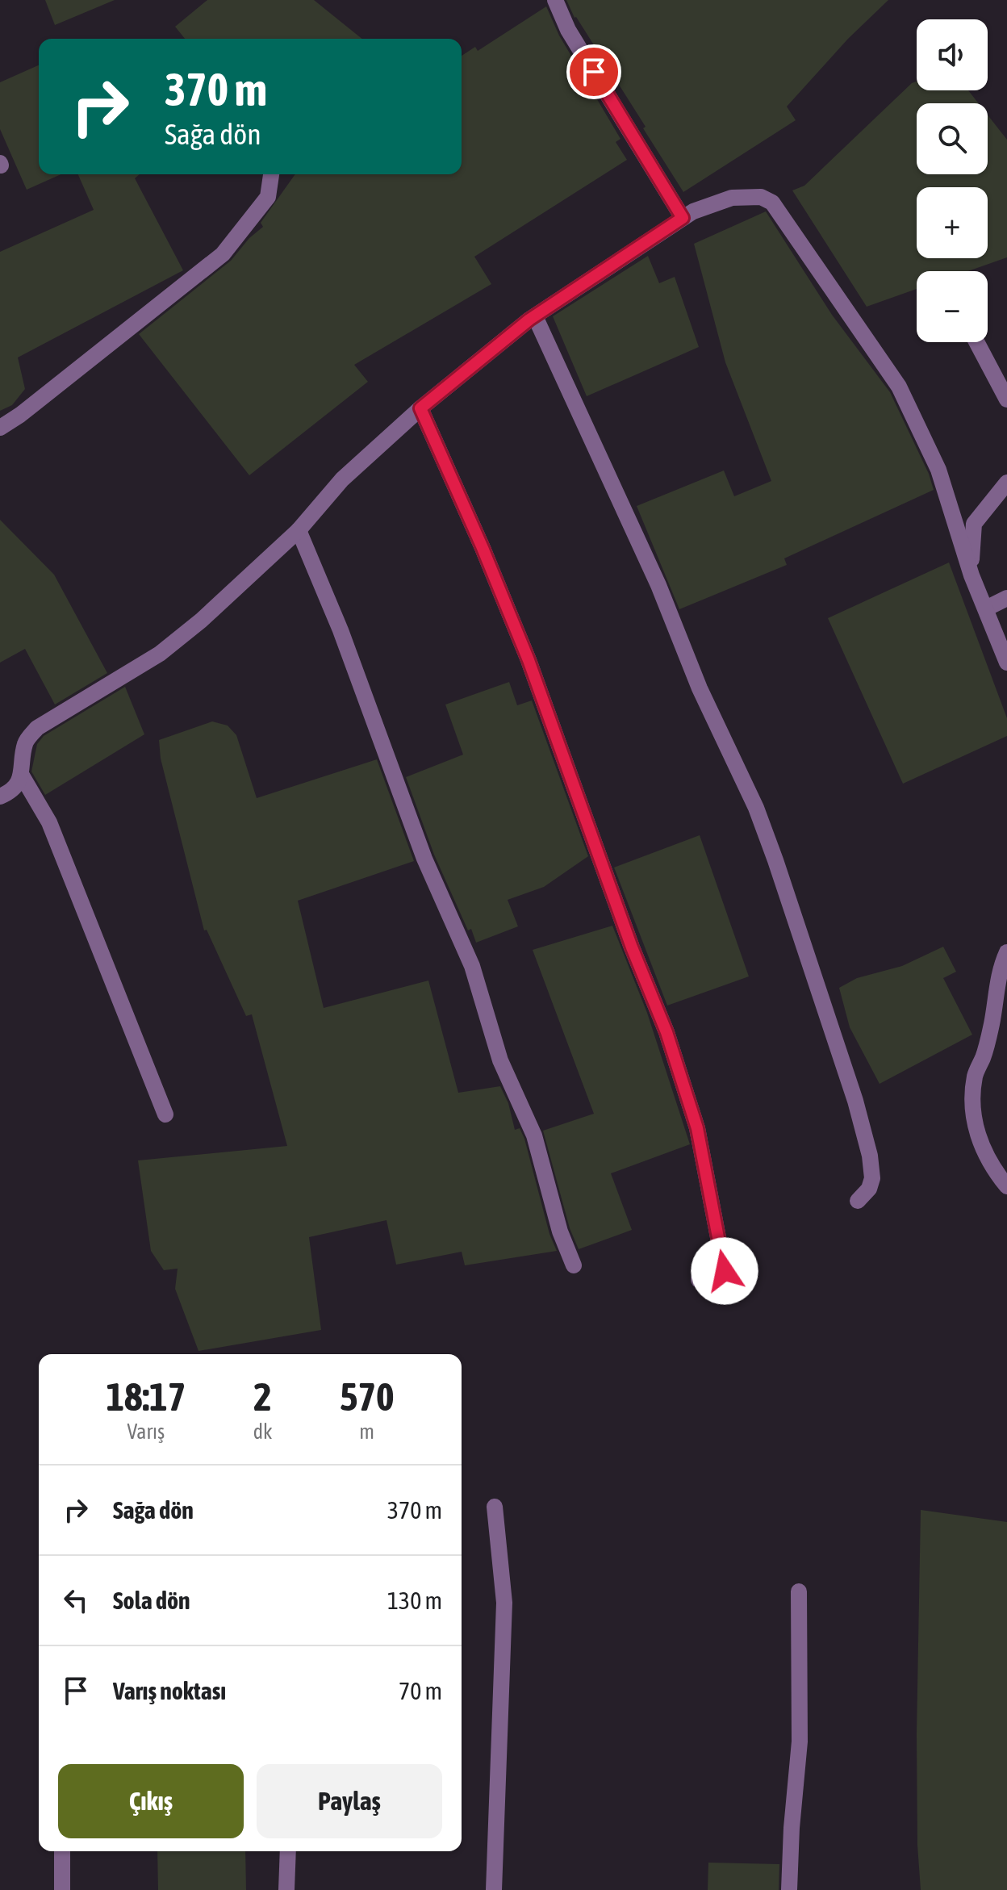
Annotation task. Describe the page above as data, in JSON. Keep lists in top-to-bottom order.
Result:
{
  "page": {
    "map_buttons": ["+", "−"],
    "turn": ["370 m", "Sağa dön"],
    "eta": [
      "18:17",
      "Varış",
      "2",
      "dk",
      "570",
      "m"
    ],
    "list": [
      {
        "name": "Sağa dön",
        "value": "370 m"
      },
      {
        "name": "Sola dön",
        "value": "130 m"
      },
      {
        "name": "Varış noktası",
        "value": "70 m"
      }
    ],
    "buttons": ["Çıkış", "Paylaş"]
  }
}
